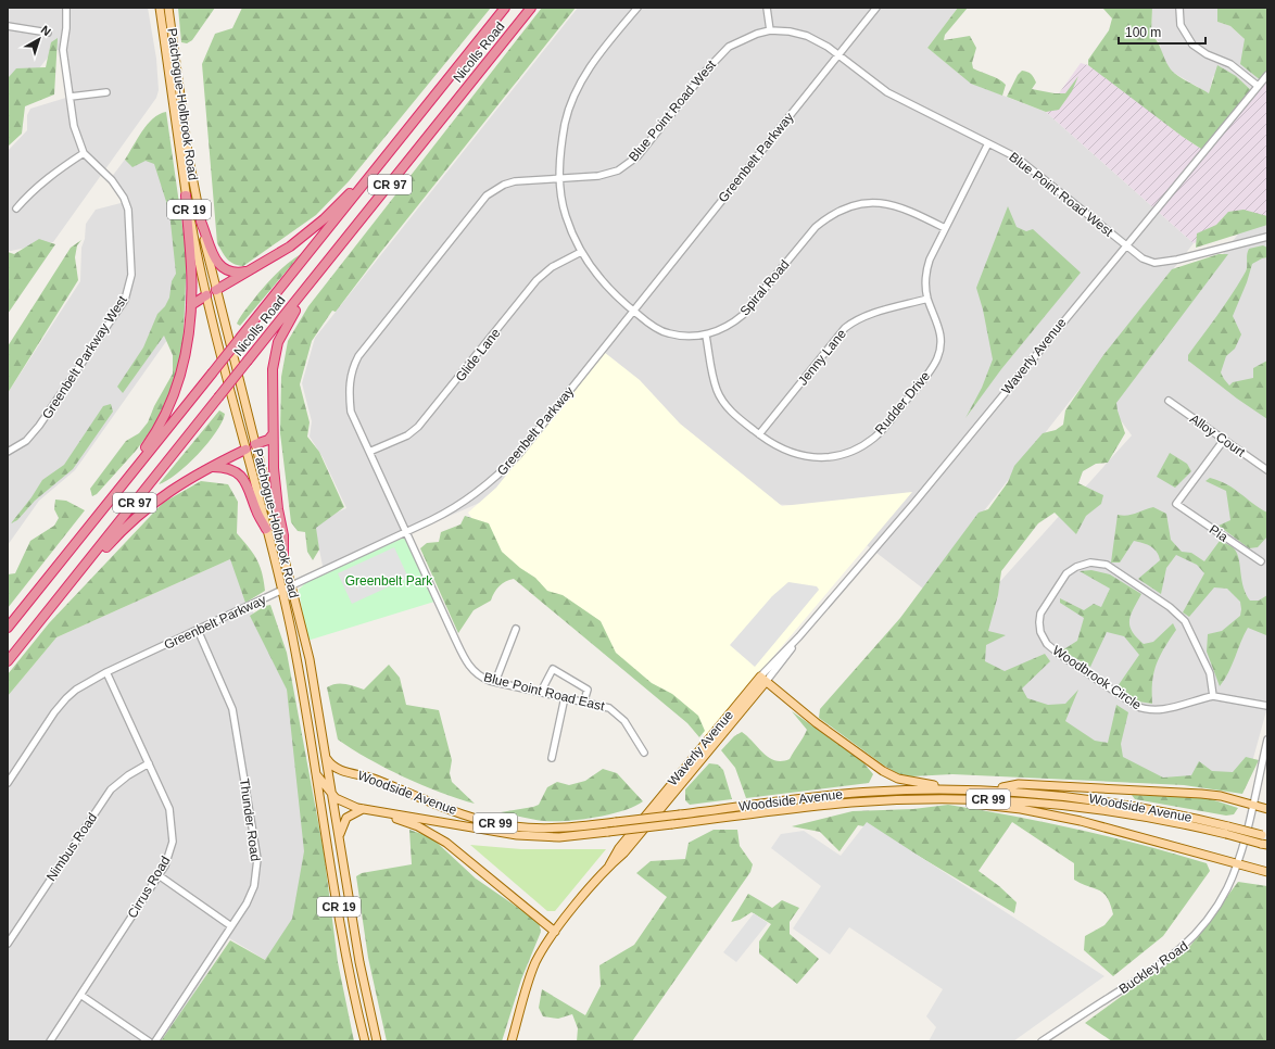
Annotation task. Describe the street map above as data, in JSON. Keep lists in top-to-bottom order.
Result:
{
  "streets": {
    "highway": ["Nicolls Road", "CR 97"],
    "main road": [
      "Patchogue-Holbrook Road",
      "CR 19",
      "Waverly Avenue",
      "Woodside Avenue",
      "CR 99"
    ],
    "street": [
      "Blue Point Road West",
      "Greenbelt Parkway",
      "Spiral Road",
      "Glide Lane",
      "Greenbelt Parkway West",
      "Jenny Lane",
      "Rudder Drive",
      "Alloy Court",
      "Pia",
      "Woodbrook Circle",
      "Blue Point Road East",
      "Thunder Road",
      "Nimbus Road",
      "Cirrus Road",
      "Buckley Road"
    ]
  },
  "crossings": [
    ["Patchogue-Holbrook Road", "Greenbelt Parkway"],
    ["Patchogue-Holbrook Road", "Woodside Avenue"],
    ["Patchogue-Holbrook Road", "CR 99"],
    ["Blue Point Road West", "Greenbelt Parkway"],
    ["Blue Point Road West", "Spiral Road"],
    ["Blue Point Road West", "Glide Lane"],
    ["Blue Point Road West", "Waverly Avenue"],
    ["Blue Point Road West", "Rudder Drive"],
    ["Blue Point Road West", "Blue Point Road East"],
    ["Greenbelt Parkway", "Spiral Road"],
    ["Greenbelt Parkway", "Blue Point Road East"],
    ["Greenbelt Parkway", "Thunder Road"],
    ["Greenbelt Parkway", "Cirrus Road"],
    ["Spiral Road", "Glide Lane"],
    ["Spiral Road", "Rudder Drive"],
    ["Jenny Lane", "Rudder Drive"],
    ["Alloy Court", "Pia"],
    ["Woodside Avenue", "CR 99"],
    ["Nimbus Road", "Cirrus Road"]
  ],
  "parks": ["Greenbelt Park"],
  "scale_bar": "100 m",
  "north": "top right"
}
